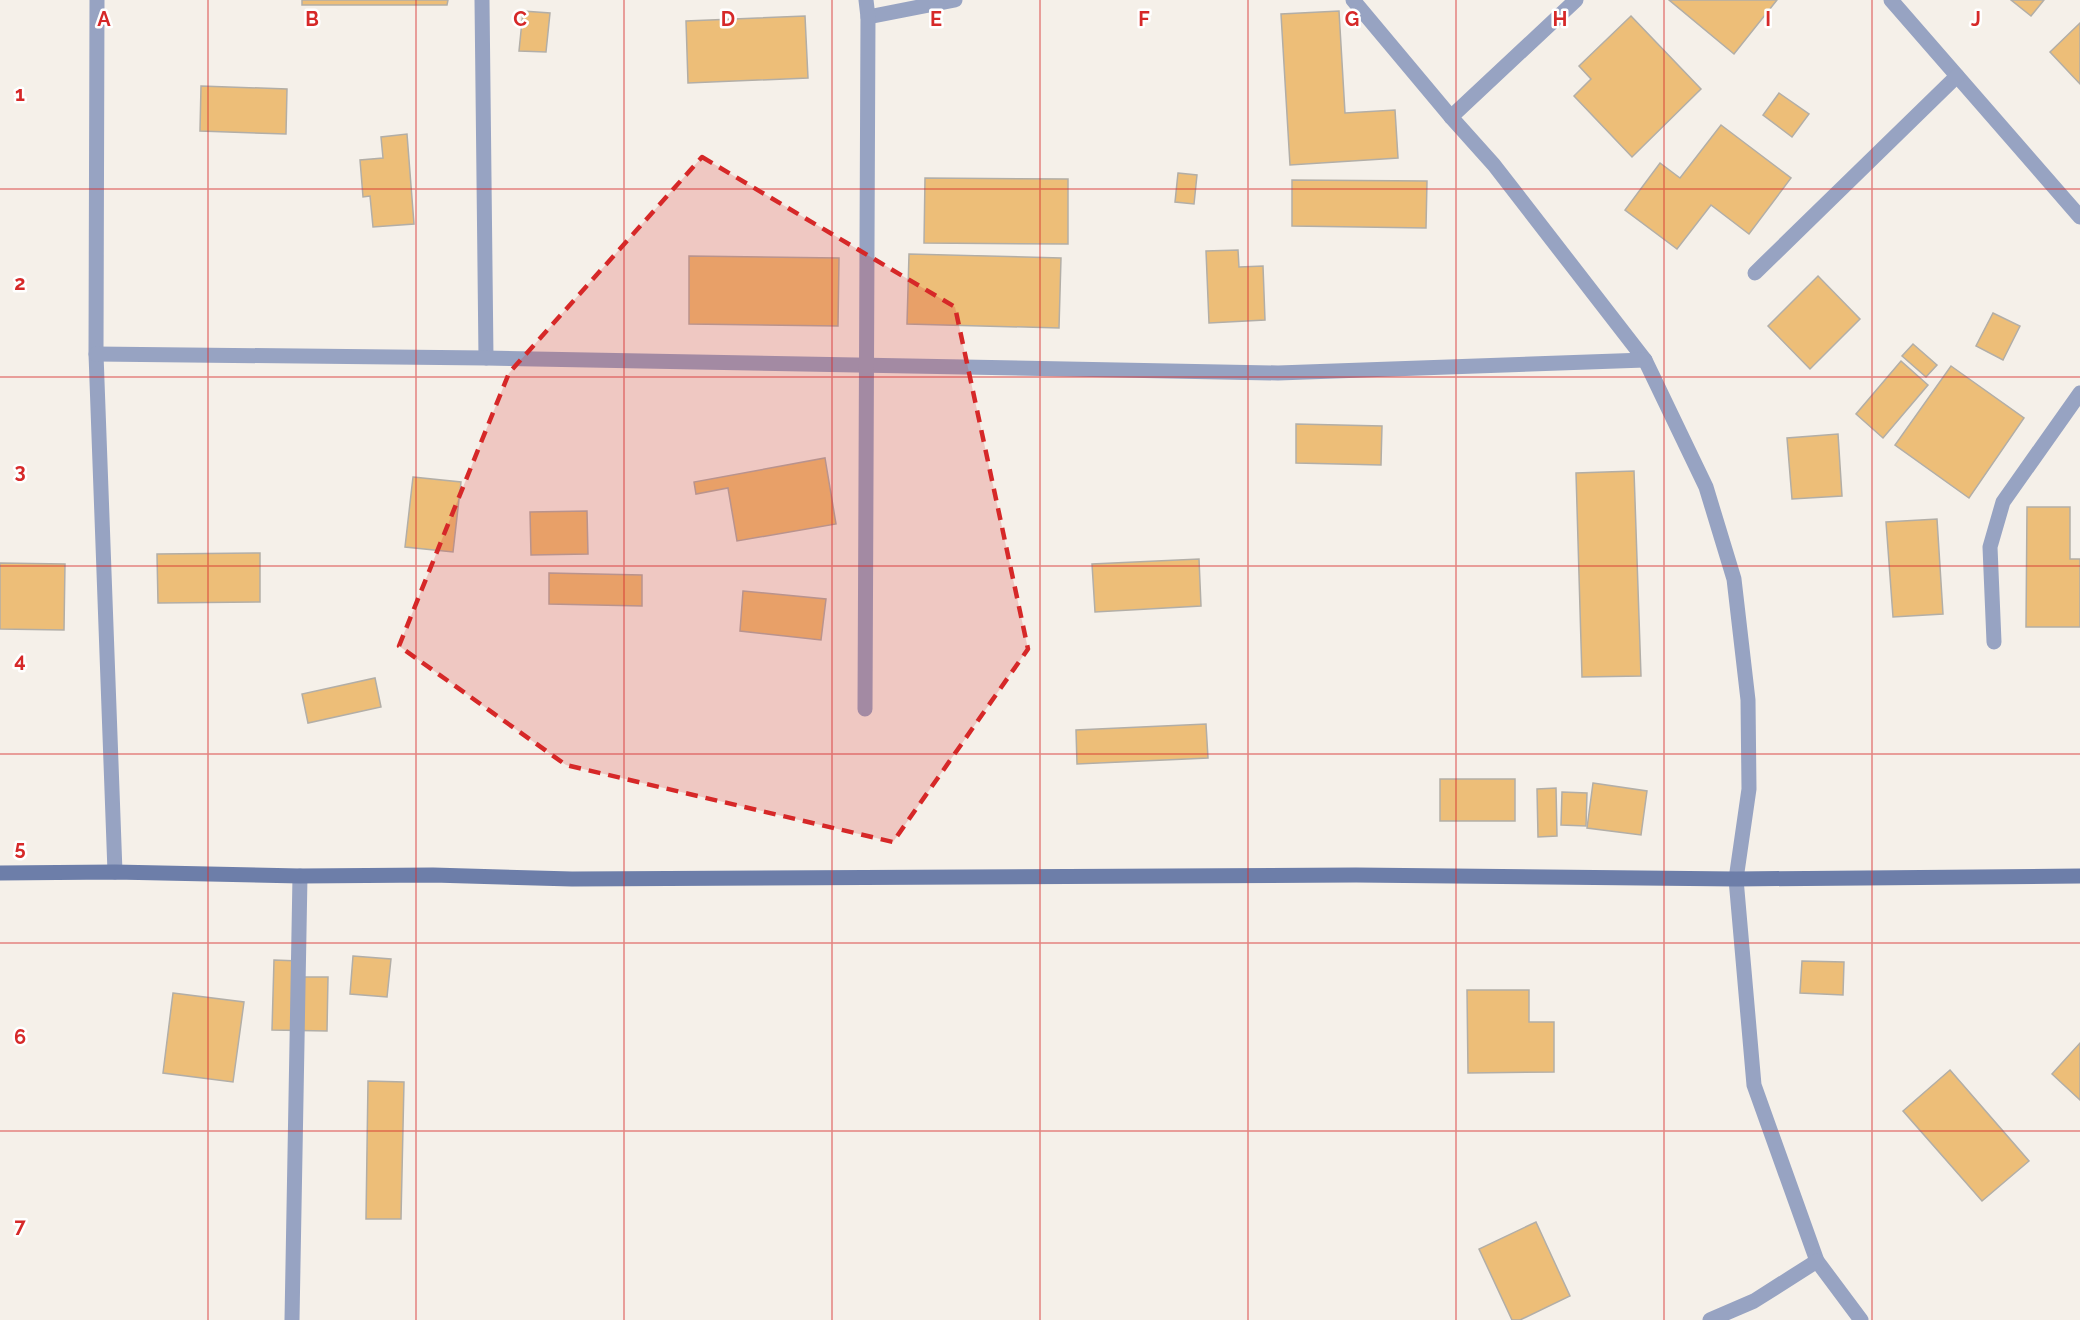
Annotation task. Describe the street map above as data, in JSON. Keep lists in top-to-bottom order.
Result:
{
  "grid": {
    "columns": [
      "A",
      "B",
      "C",
      "D",
      "E",
      "F",
      "G",
      "H",
      "I",
      "J"
    ],
    "rows": [
      "1",
      "2",
      "3",
      "4",
      "5",
      "6",
      "7"
    ]
  }
}
